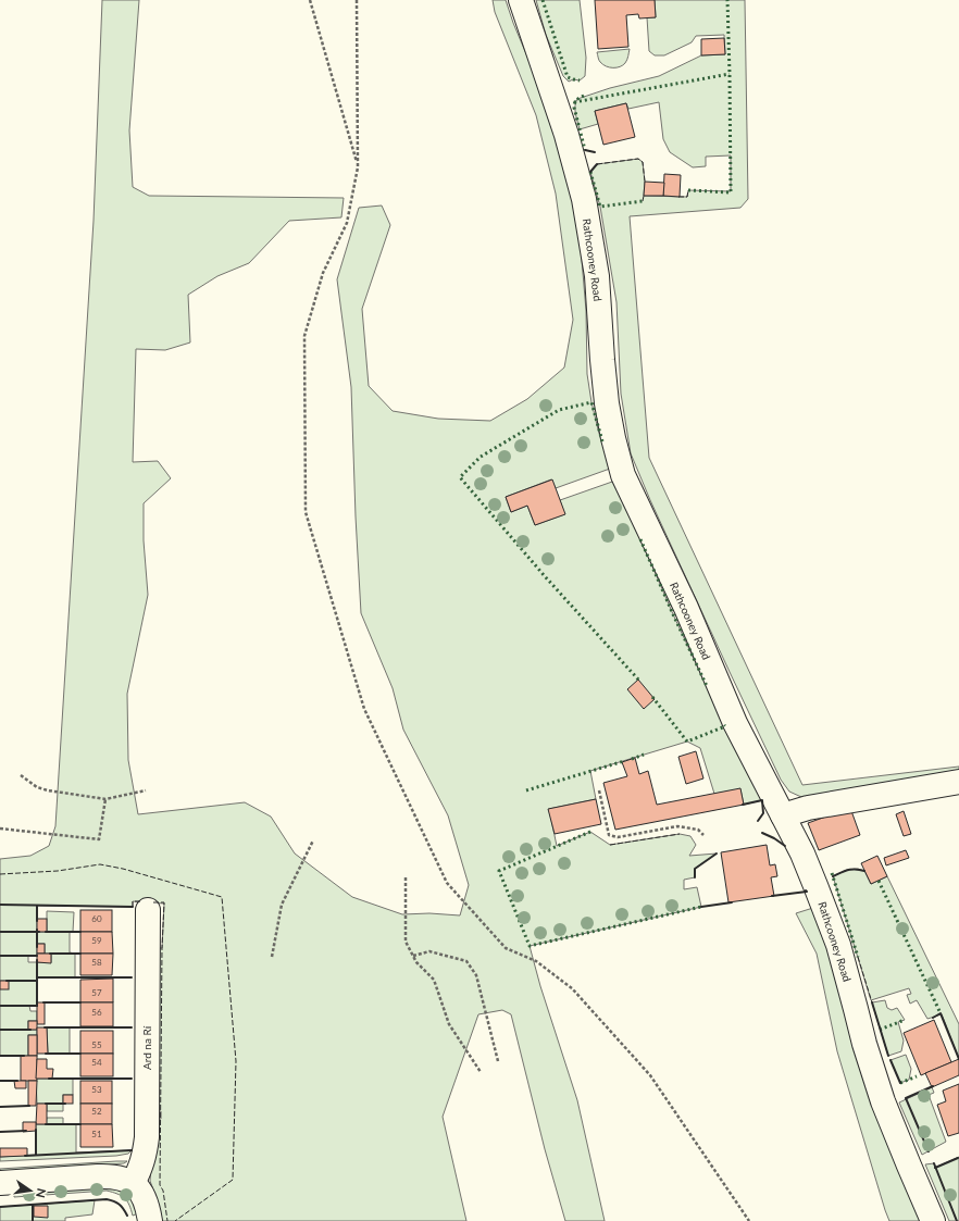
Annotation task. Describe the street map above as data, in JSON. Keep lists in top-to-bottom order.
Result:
{
  "streets": {
    "street": ["Rathcooney Road", "Ard na Rí"]
  },
  "house_numbers": [
    "60",
    "59",
    "58",
    "57",
    "56",
    "55",
    "54",
    "53",
    "52",
    "51"
  ],
  "north": "right"
}
